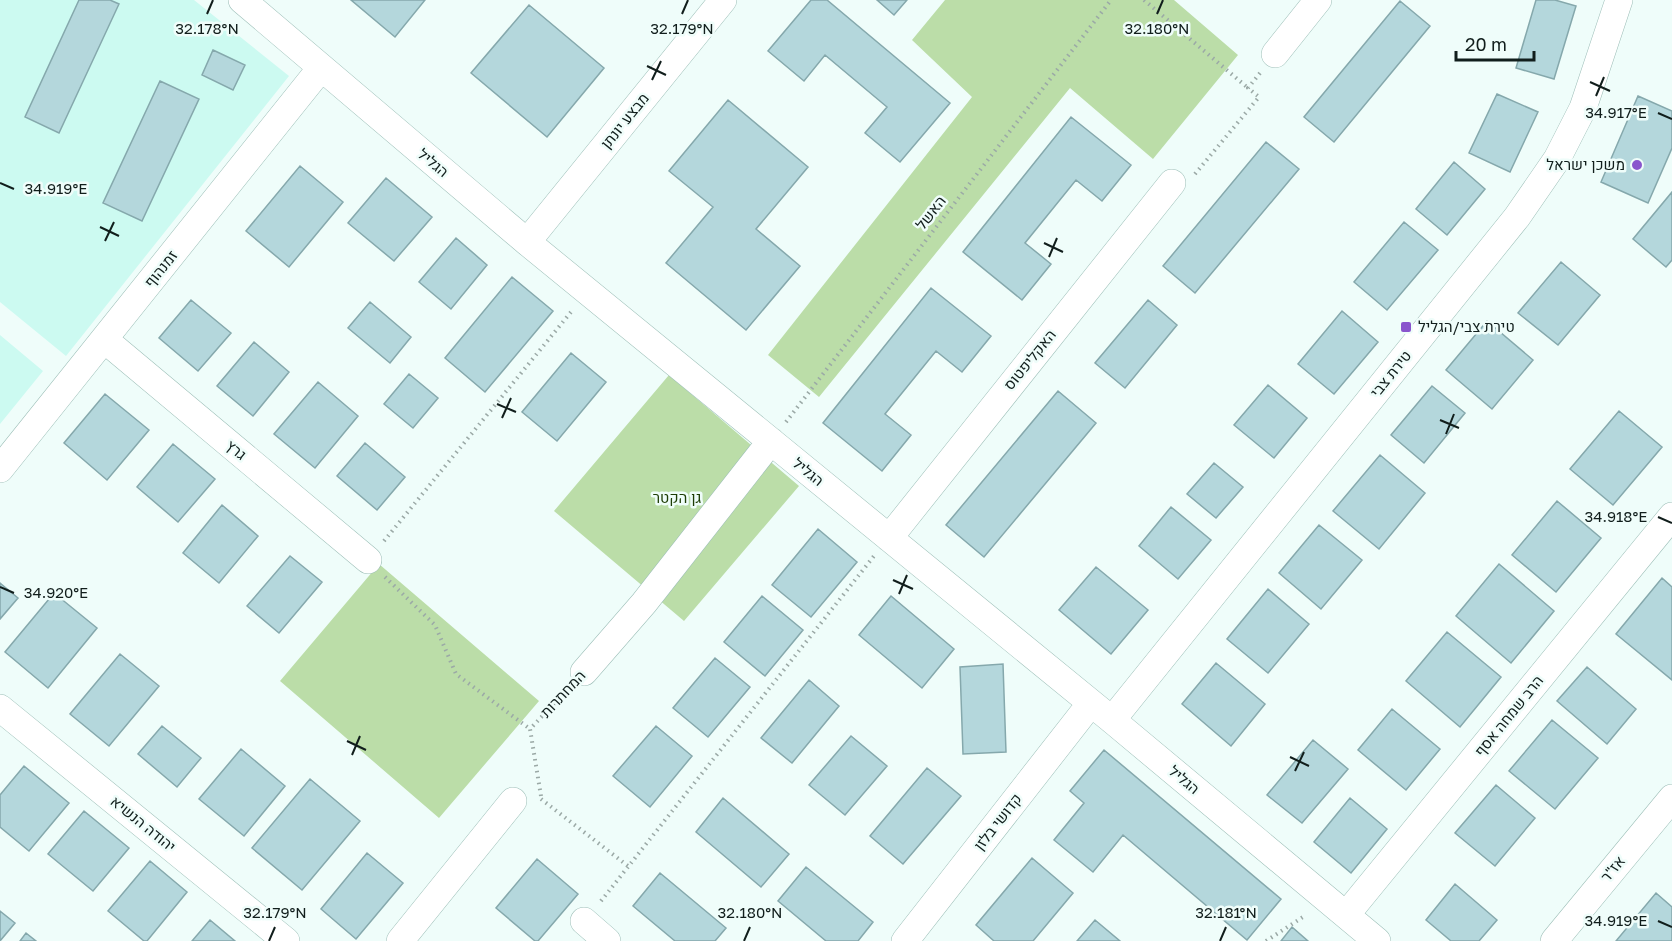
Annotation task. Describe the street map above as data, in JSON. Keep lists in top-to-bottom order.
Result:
{
  "streets": {
    "street": [
      "מבצע יונתן",
      "הגליל",
      "זמנהוף",
      "האקליפטוס",
      "טירת צבי",
      "גרץ",
      "המחתרות",
      "הרב שמחה אסף",
      "קדושי בלזן",
      "יהודה הנשיא",
      "אז\"ר"
    ],
    "path": ["האשל"]
  },
  "crossings": [
    ["מבצע יונתן", "הגליל"],
    ["הגליל", "האשל"],
    ["הגליל", "זמנהוף"],
    ["הגליל", "האקליפטוס"],
    ["הגליל", "טירת צבי"],
    ["הגליל", "המחתרות"],
    ["הגליל", "הרב שמחה אסף"],
    ["הגליל", "קדושי בלזן"],
    ["האשל", "המחתרות"],
    ["זמנהוף", "גרץ"]
  ],
  "parks": ["גן הקטר"],
  "places": {
    "other": ["משכן ישראל"],
    "transit": ["טירת צבי/הגליל"]
  },
  "scale_bar": "20 m",
  "coordinates": [
    "32.178°N",
    "32.179°N",
    "32.180°N",
    "34.917°E",
    "34.919°E",
    "34.918°E",
    "34.920°E",
    "32.181°N"
  ]
}
